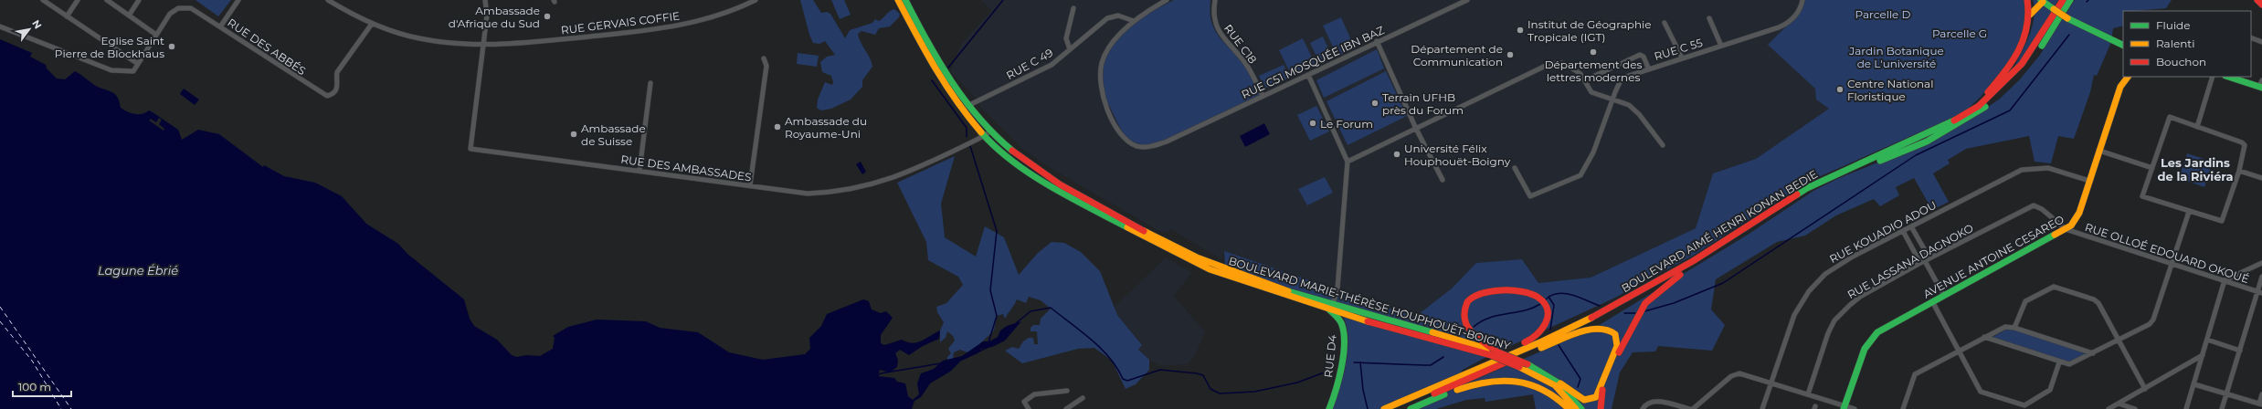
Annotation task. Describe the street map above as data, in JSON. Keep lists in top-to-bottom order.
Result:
{
  "streets": {
    "main road": [
      "BOULEVARD AIMÉ HENRI KONAN BEDIE",
      "AVENUE ANTOINE CESAREO",
      "BOULEVARD MARIE-THÉRÈSE HOUPHOUËT-BOIGNY",
      "RUE D4"
    ],
    "street": [
      "RUE GERVAIS COFFIE",
      "RUE C18",
      "RUE DES ABBÉS",
      "RUE C 55",
      "RUE C51 MOSQUÉE IBN BAZ",
      "RUE C 49",
      "RUE DES AMBASSADES",
      "RUE KOUADIO ADOU",
      "RUE OLLOÉ EDOUARD OKOUÉ",
      "RUE LASSANA DAGNOKO"
    ]
  },
  "crossings": [
    ["RUE GERVAIS COFFIE", "RUE DES ABBÉS"],
    ["RUE GERVAIS COFFIE", "RUE DES AMBASSADES"],
    ["RUE C18", "RUE C51 MOSQUÉE IBN BAZ"],
    ["RUE C51 MOSQUÉE IBN BAZ", "RUE C 49"],
    ["RUE C 49", "BOULEVARD MARIE-THÉRÈSE HOUPHOUËT-BOIGNY"],
    ["RUE DES AMBASSADES", "BOULEVARD MARIE-THÉRÈSE HOUPHOUËT-BOIGNY"],
    ["RUE KOUADIO ADOU", "AVENUE ANTOINE CESAREO"],
    ["RUE OLLOÉ EDOUARD OKOUÉ", "AVENUE ANTOINE CESAREO"],
    ["RUE OLLOÉ EDOUARD OKOUÉ", "RUE LASSANA DAGNOKO"],
    ["AVENUE ANTOINE CESAREO", "RUE LASSANA DAGNOKO"],
    ["BOULEVARD MARIE-THÉRÈSE HOUPHOUËT-BOIGNY", "RUE D4"]
  ],
  "districts": ["Les Jardins de la Riviéra"],
  "water": ["Lagune Ébrié"],
  "parks": ["Parcelle D", "Parcelle G", "Jardin Botanique de L'université"],
  "places": [
    "Ambassade d'Afrique du Sud",
    "Institut de Géographie Tropicale (IGT)",
    "Eglise Saint Pierre de Blockhaus",
    "Département des lettres modernes",
    "Département de Communication",
    "Centre National Floristique",
    "Terrain UFHB près du Forum",
    "Le Forum",
    "Ambassade du Royaume-Uni",
    "Ambassade de Suisse",
    "Université Félix Houphouët-Boigny"
  ],
  "legend": ["Fluide", "Ralenti", "Bouchon"],
  "scale_bar": "100 m",
  "north": "top right"
}
